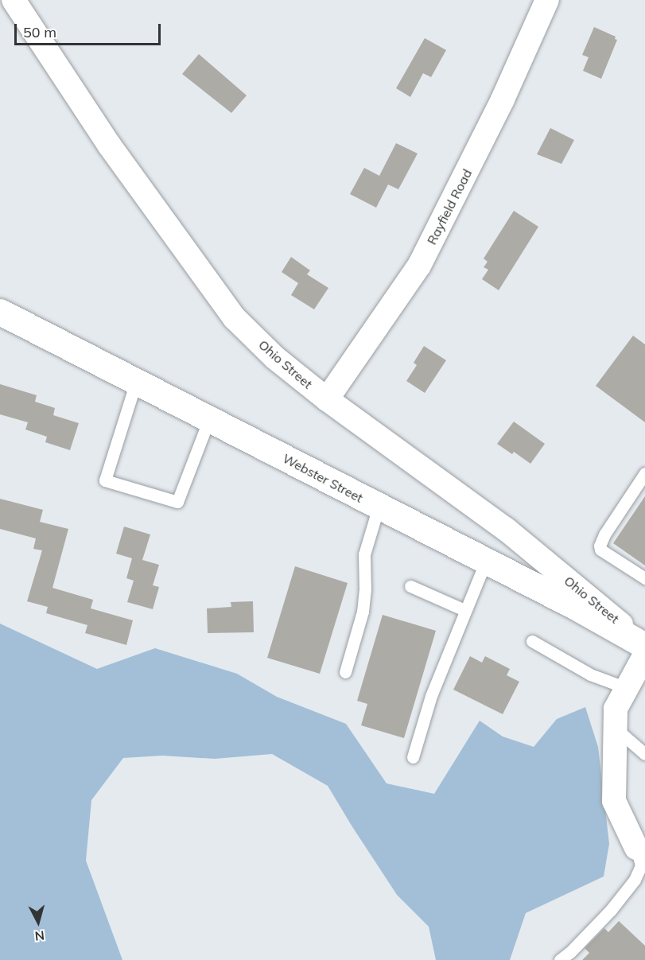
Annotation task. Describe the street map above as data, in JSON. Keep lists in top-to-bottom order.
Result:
{
  "streets": {
    "street": ["Rayfield Road", "Ohio Street", "Webster Street"]
  },
  "crossings": [
    ["Rayfield Road", "Ohio Street"],
    ["Ohio Street", "Webster Street"]
  ],
  "scale_bar": "50 m",
  "north": "bottom"
}
